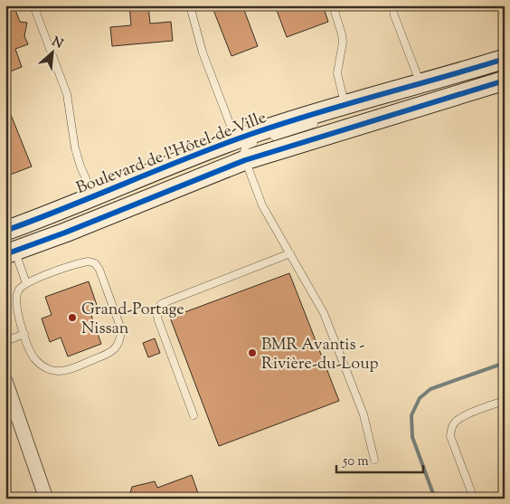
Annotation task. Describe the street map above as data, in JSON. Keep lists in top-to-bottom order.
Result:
{
  "streets": {
    "main road": ["Boulevard de l'Hôtel-de-Ville"]
  },
  "places": ["Grand-Portage Nissan", "BMR Avantis - Rivière-du-Loup"],
  "scale_bar": "50 m",
  "north": "top right"
}
